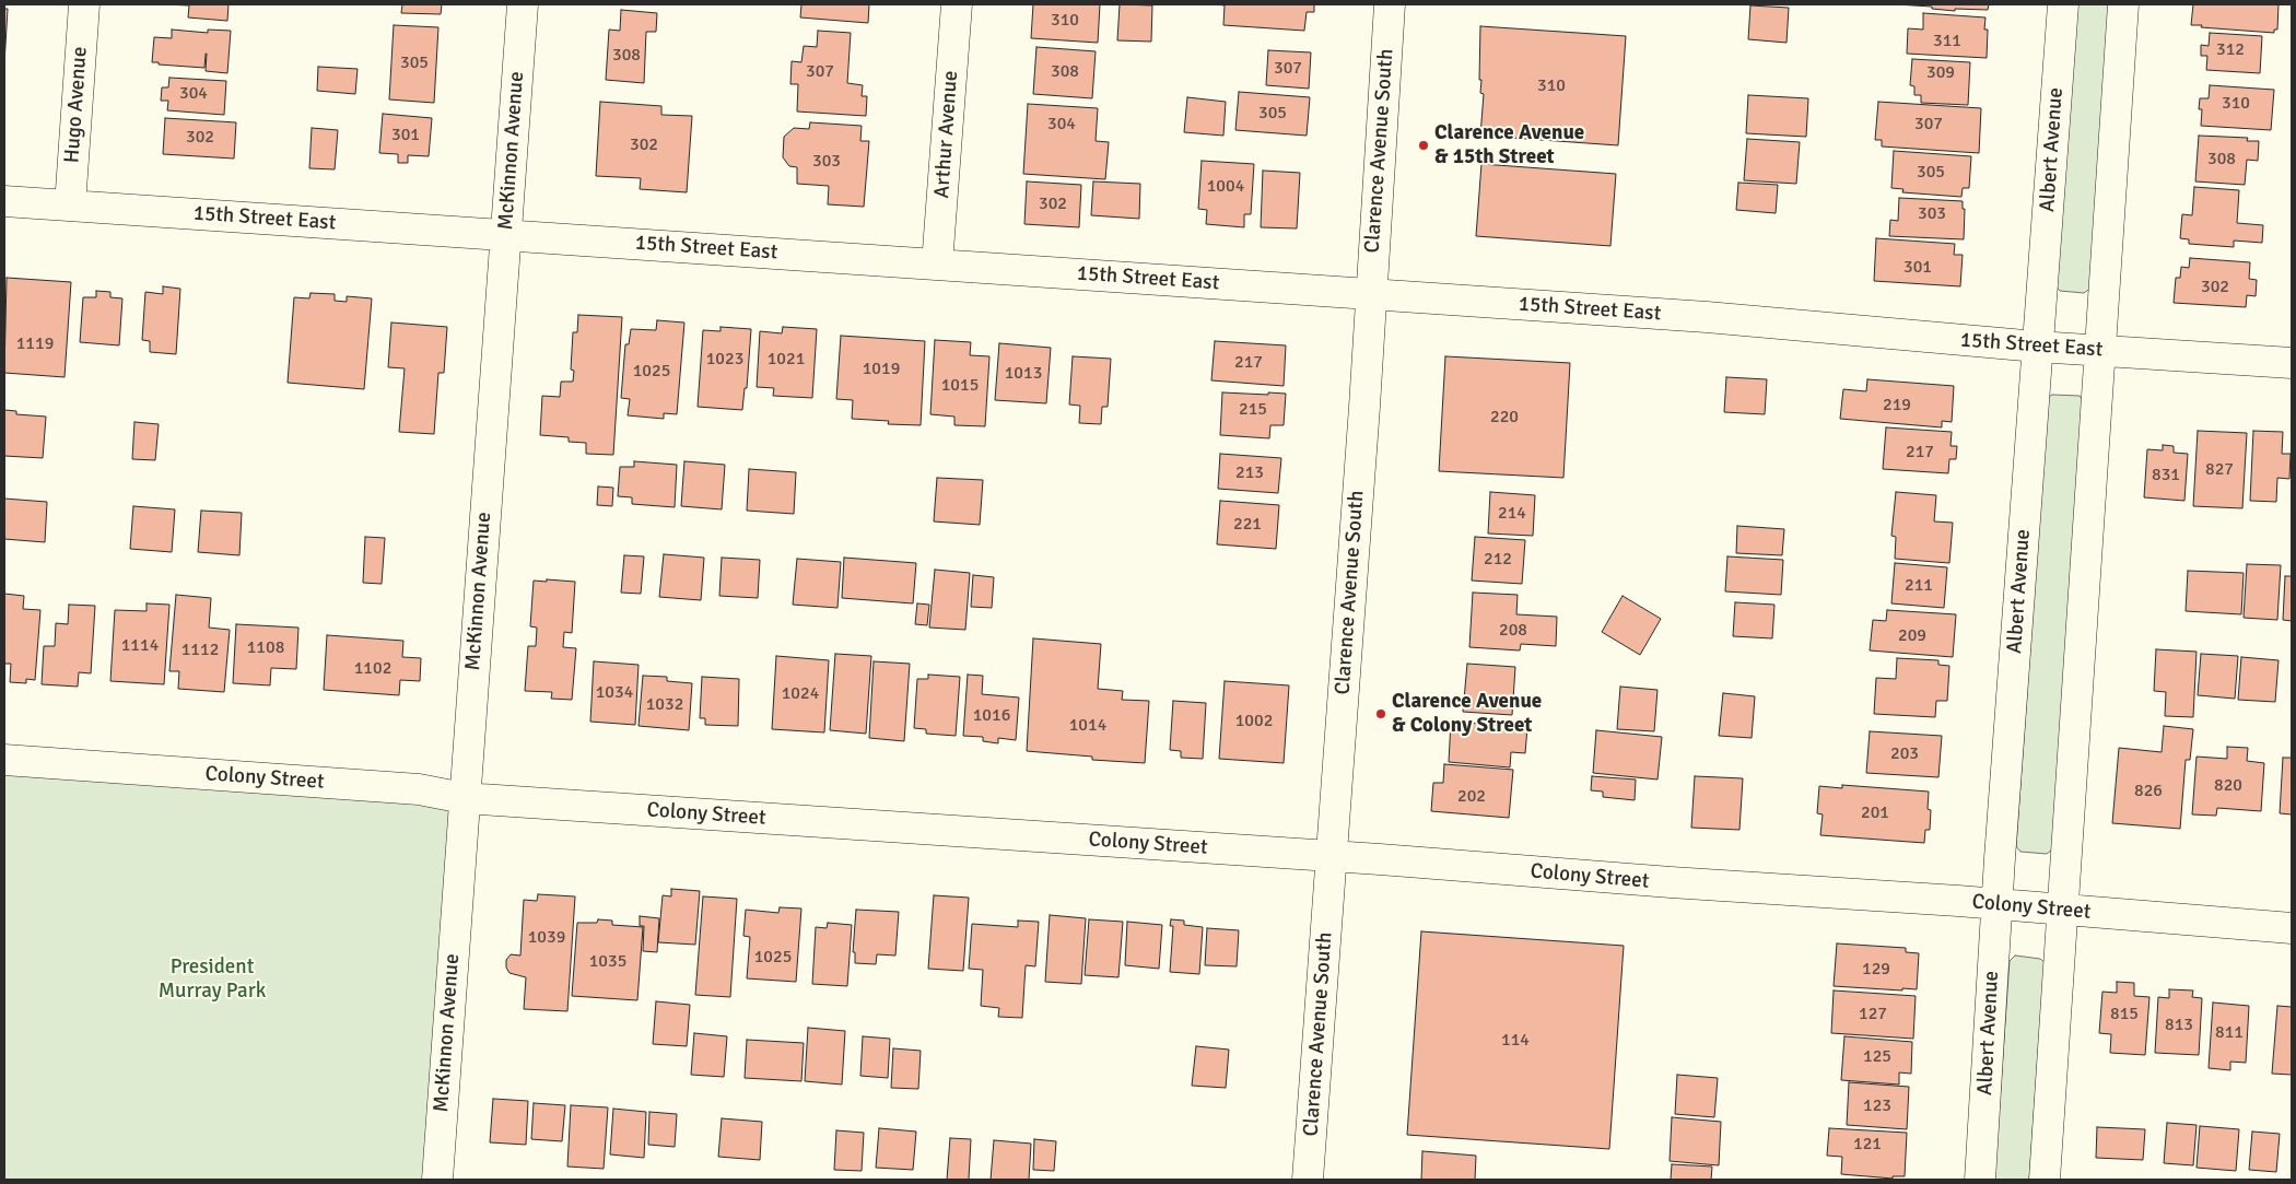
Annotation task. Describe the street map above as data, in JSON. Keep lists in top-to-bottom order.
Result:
{
  "streets": {
    "street": [
      "Hugo Avenue",
      "Arthur Avenue",
      "Albert Avenue",
      "McKinnon Avenue",
      "Clarence Avenue South",
      "15th Street East",
      "Colony Street"
    ]
  },
  "crossings": [
    ["Hugo Avenue", "15th Street East"],
    ["Arthur Avenue", "15th Street East"],
    ["Albert Avenue", "15th Street East"],
    ["Albert Avenue", "Colony Street"],
    ["McKinnon Avenue", "15th Street East"],
    ["McKinnon Avenue", "Colony Street"],
    ["Clarence Avenue South", "15th Street East"],
    ["Clarence Avenue South", "Colony Street"]
  ],
  "parks": ["President Murray Park"],
  "places": ["Clarence Avenue & 15th Street", "Clarence Avenue & Colony Street"],
  "house_numbers": [
    "310",
    "311",
    "312",
    "308",
    "305",
    "307",
    "307",
    "308",
    "309",
    "310",
    "304",
    "310",
    "305",
    "304",
    "307",
    "301",
    "302",
    "302",
    "308",
    "303",
    "305",
    "1004",
    "302",
    "303",
    "301",
    "302",
    "1119",
    "1023",
    "1021",
    "217",
    "1019",
    "1025",
    "1013",
    "1015",
    "219",
    "215",
    "220",
    "217",
    "827",
    "213",
    "831",
    "214",
    "221",
    "212",
    "211",
    "208",
    "209",
    "1114",
    "1108",
    "1112",
    "1102",
    "1034",
    "1024",
    "1032",
    "1016",
    "1002",
    "1014",
    "203",
    "820",
    "826",
    "202",
    "201",
    "1039",
    "1025",
    "1035",
    "129",
    "127",
    "815",
    "813",
    "811",
    "114",
    "125",
    "123",
    "121"
  ]
}
